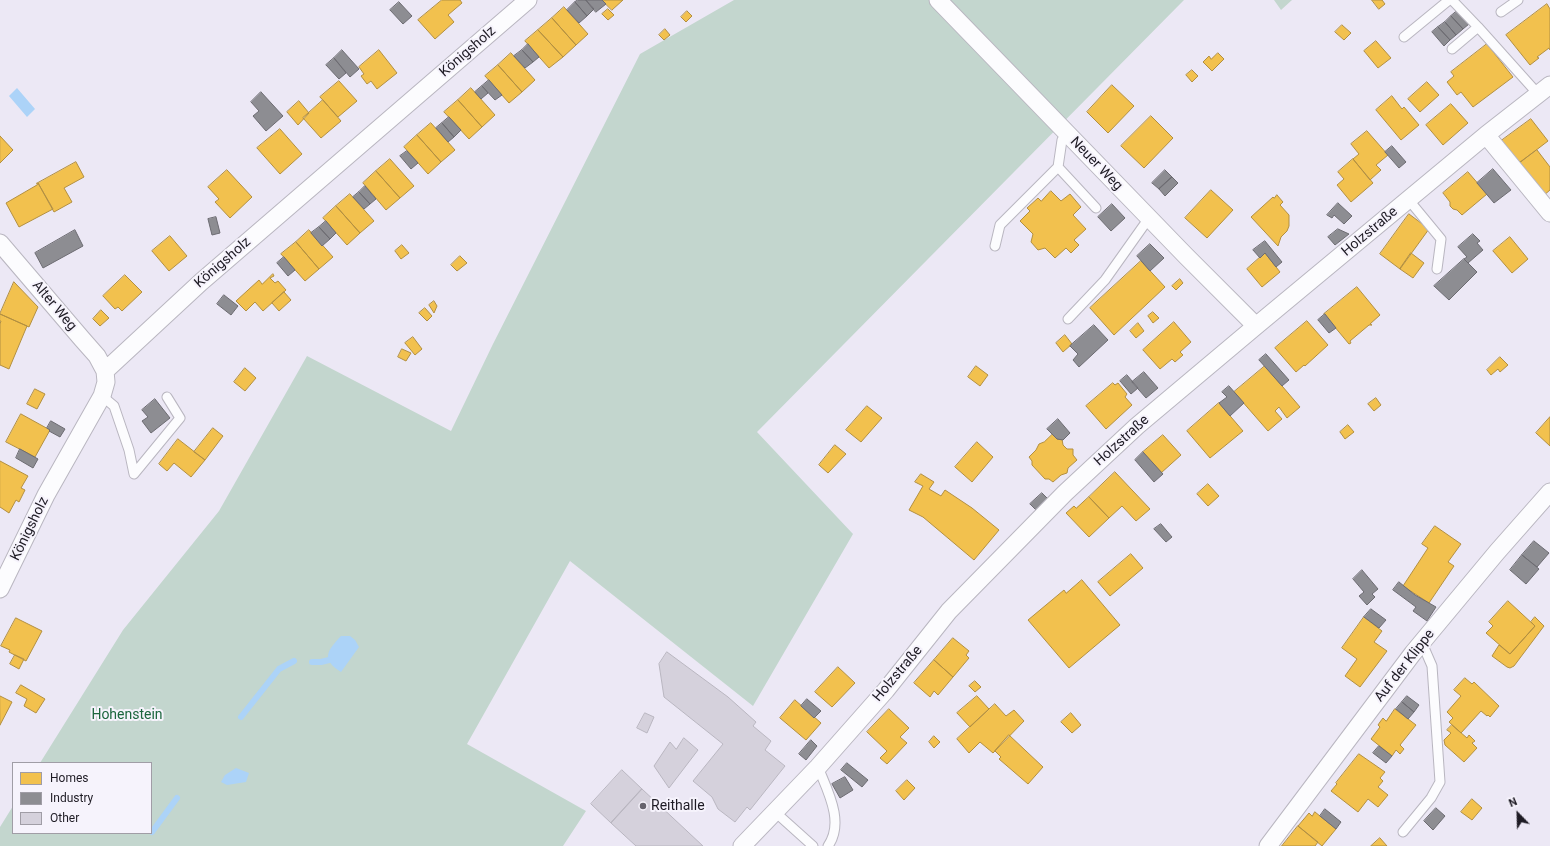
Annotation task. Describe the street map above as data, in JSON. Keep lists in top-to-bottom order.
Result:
{
  "streets": {
    "street": [
      "Königsholz",
      "Neuer Weg",
      "Holzstraße",
      "Alter Weg",
      "Auf der Klippe"
    ]
  },
  "crossings": [
    ["Königsholz", "Alter Weg"],
    ["Neuer Weg", "Holzstraße"]
  ],
  "parks": ["Hohenstein"],
  "places": ["Reithalle"],
  "legend": ["Homes", "Industry", "Other"],
  "north": "top left"
}
